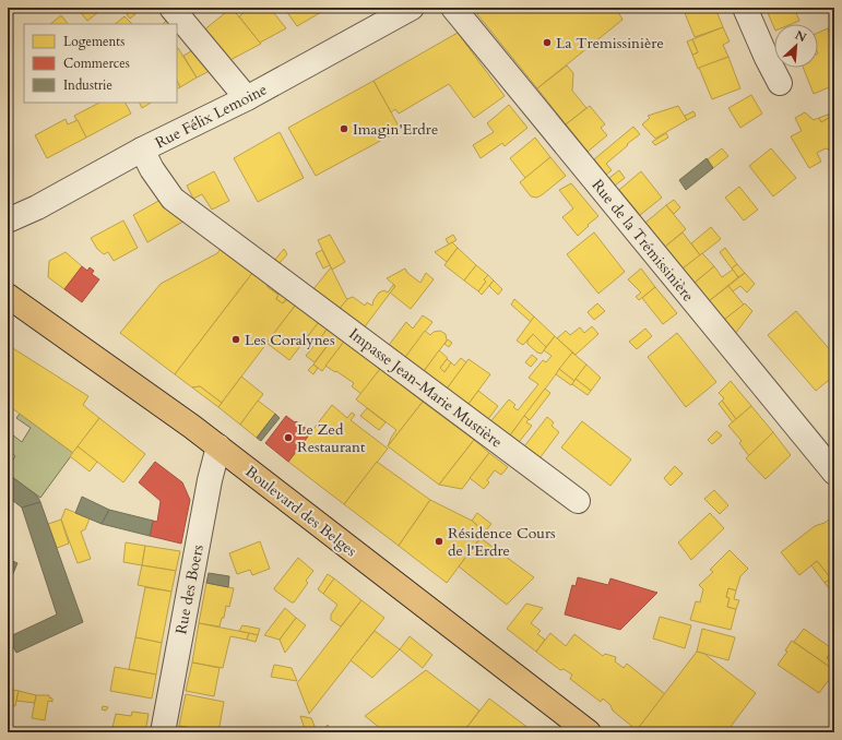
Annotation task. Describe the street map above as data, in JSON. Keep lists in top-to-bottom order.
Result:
{
  "streets": {
    "main road": ["Boulevard des Belges"],
    "street": [
      "Rue Félix Lemoine",
      "Rue de la Trémissinière",
      "Impasse Jean-Marie Mustière",
      "Rue des Boers"
    ]
  },
  "crossings": [
    ["Rue Félix Lemoine", "Impasse Jean-Marie Mustière"],
    ["Boulevard des Belges", "Rue des Boers"]
  ],
  "places": [
    "La Tremissinière",
    "Imagin'Erdre",
    "Les Coralynes",
    "Le Zed Restaurant",
    "Résidence Cours de l'Erdre"
  ],
  "legend": ["Logements", "Commerces", "Industrie"],
  "north": "top right"
}
